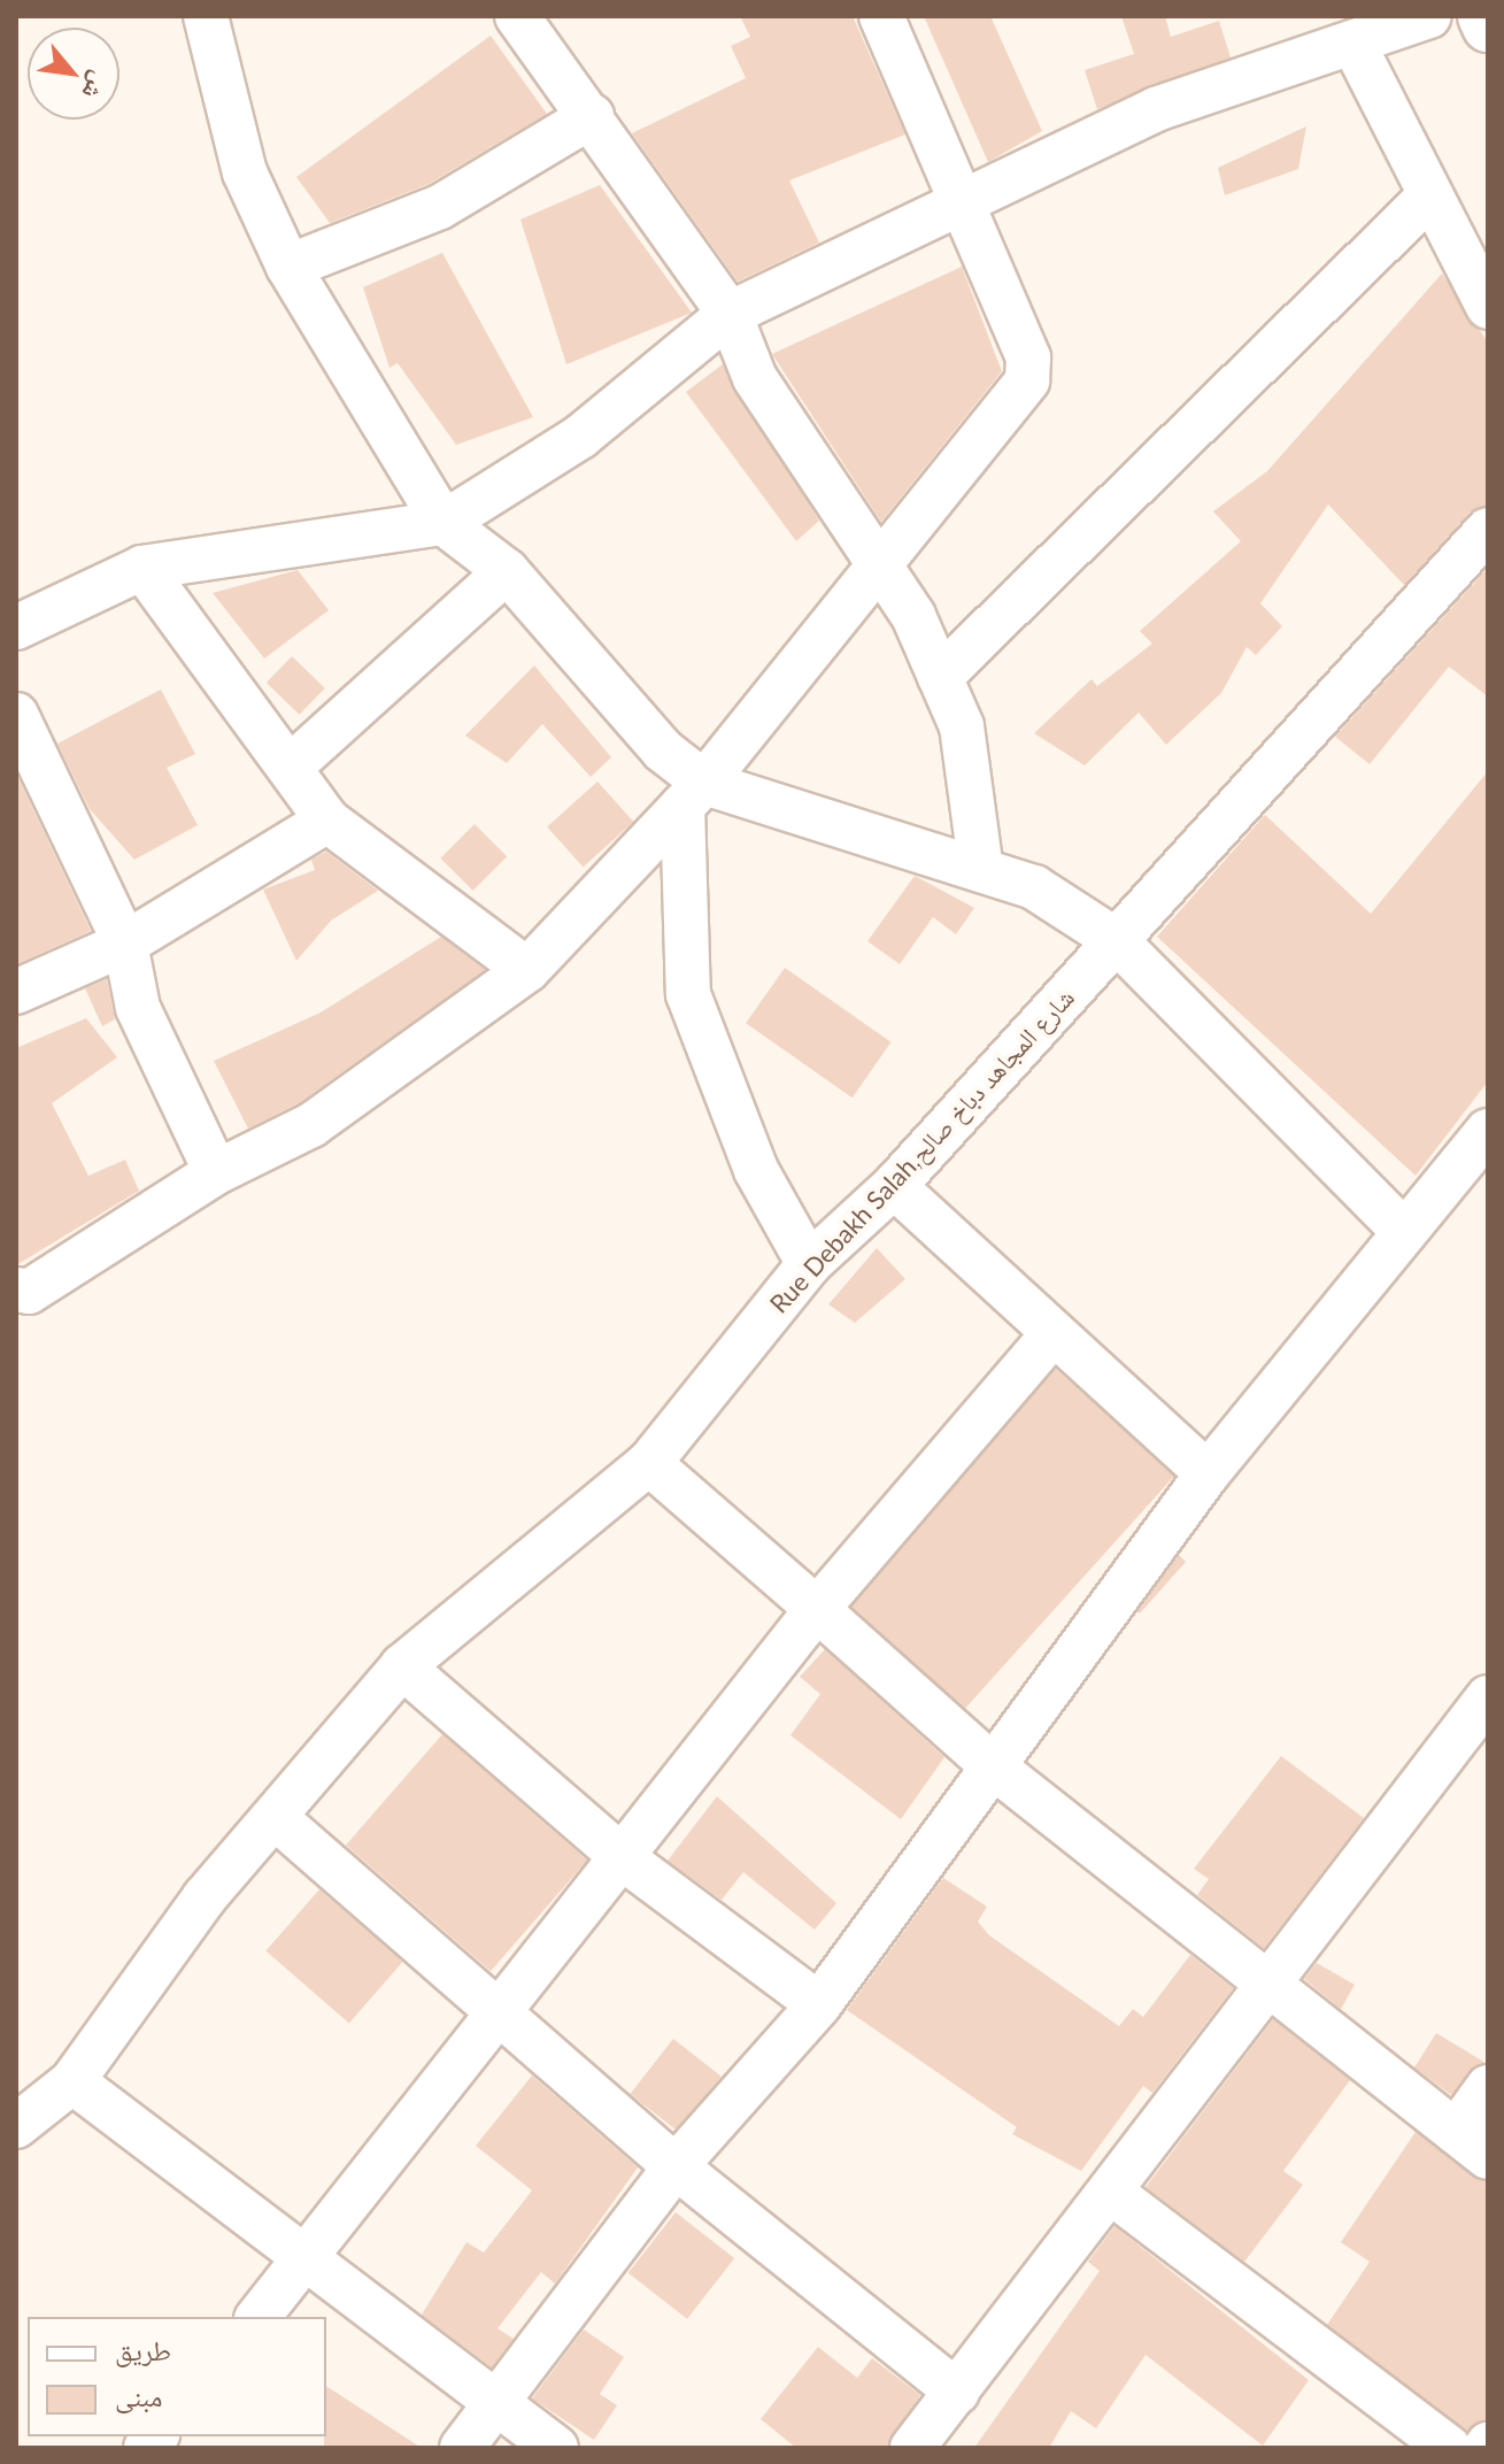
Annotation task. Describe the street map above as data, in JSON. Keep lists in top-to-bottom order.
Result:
{
  "streets": {
    "street": ["Rue Debakh Salah,شارع المجاهد دباخ صالح"]
  },
  "legend": ["طريق", "مبنى"],
  "north": "bottom right"
}
